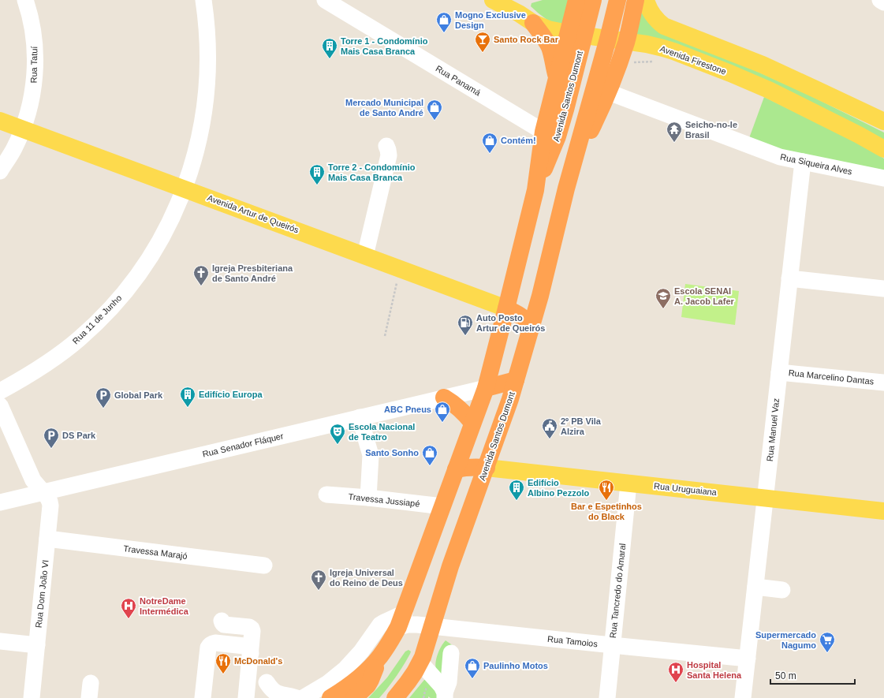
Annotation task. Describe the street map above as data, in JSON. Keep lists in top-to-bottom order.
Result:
{
  "streets": {
    "highway": ["Avenida Santos Dumont"],
    "main road": ["Avenida Firestone", "Avenida Artur de Queirós", "Rua Uruguaiana"],
    "street": [
      "Rua Tatuí",
      "Rua Panamá",
      "Rua Siqueira Alves",
      "Rua 11 de Junho",
      "Rua Marcelino Dantas",
      "Rua Manuel Vaz",
      "Rua Senador Fláquer",
      "Travessa Jussiapé",
      "Travessa Marajó",
      "Rua Tancredo do Amaral",
      "Rua Dom João VI",
      "Rua Tamoios"
    ]
  },
  "crossings": [
    ["Avenida Firestone", "Avenida Santos Dumont"],
    ["Rua Tatuí", "Avenida Artur de Queirós"],
    ["Rua Panamá", "Avenida Santos Dumont"],
    ["Avenida Santos Dumont", "Rua Siqueira Alves"],
    ["Avenida Santos Dumont", "Avenida Artur de Queirós"],
    ["Avenida Santos Dumont", "Rua Senador Fláquer"],
    ["Avenida Santos Dumont", "Rua Uruguaiana"],
    ["Avenida Santos Dumont", "Travessa Jussiapé"],
    ["Avenida Santos Dumont", "Rua Tamoios"],
    ["Rua Siqueira Alves", "Rua Manuel Vaz"],
    ["Avenida Artur de Queirós", "Rua 11 de Junho"],
    ["Rua Marcelino Dantas", "Rua Manuel Vaz"],
    ["Rua Manuel Vaz", "Rua Uruguaiana"],
    ["Rua Manuel Vaz", "Rua Tamoios"],
    ["Rua Senador Fláquer", "Rua Dom João VI"],
    ["Rua Uruguaiana", "Rua Tancredo do Amaral"],
    ["Travessa Marajó", "Rua Dom João VI"],
    ["Rua Tancredo do Amaral", "Rua Tamoios"]
  ],
  "places": {
    "shop": [
      "Mogno Exclusive Design",
      "Mercado Municipal de Santo André",
      "Contém!",
      "ABC Pneus",
      "Santo Sonho",
      "Paulinho Motos"
    ],
    "bar": ["Santo Rock Bar"],
    "building": [
      "Torre 1 - Condomínio Mais Casa Branca",
      "Torre 2 - Condomínio Mais Casa Branca",
      "Edifício Europa",
      "Edifício Albino Pezzolo"
    ],
    "temple": ["Seicho-no-Ie Brasil"],
    "church": ["Igreja Presbiteriana de Santo André", "Igreja Universal do Reino de Deus"],
    "school or university": ["Escola SENAI A. Jacob Lafer"],
    "fuel station": ["Auto Posto Artur de Queirós"],
    "parking": ["Global Park", "DS Park"],
    "public building": ["2º PB Vila Alzira"],
    "theatre": ["Escola Nacional de Teatro"],
    "restaurant": ["Bar e Espetinhos do Black", "McDonald's"],
    "hospital": ["NotreDame Intermédica", "Hospital Santa Helena"],
    "supermarket": ["Supermercado Nagumo"]
  },
  "scale_bar": "50 m"
}
